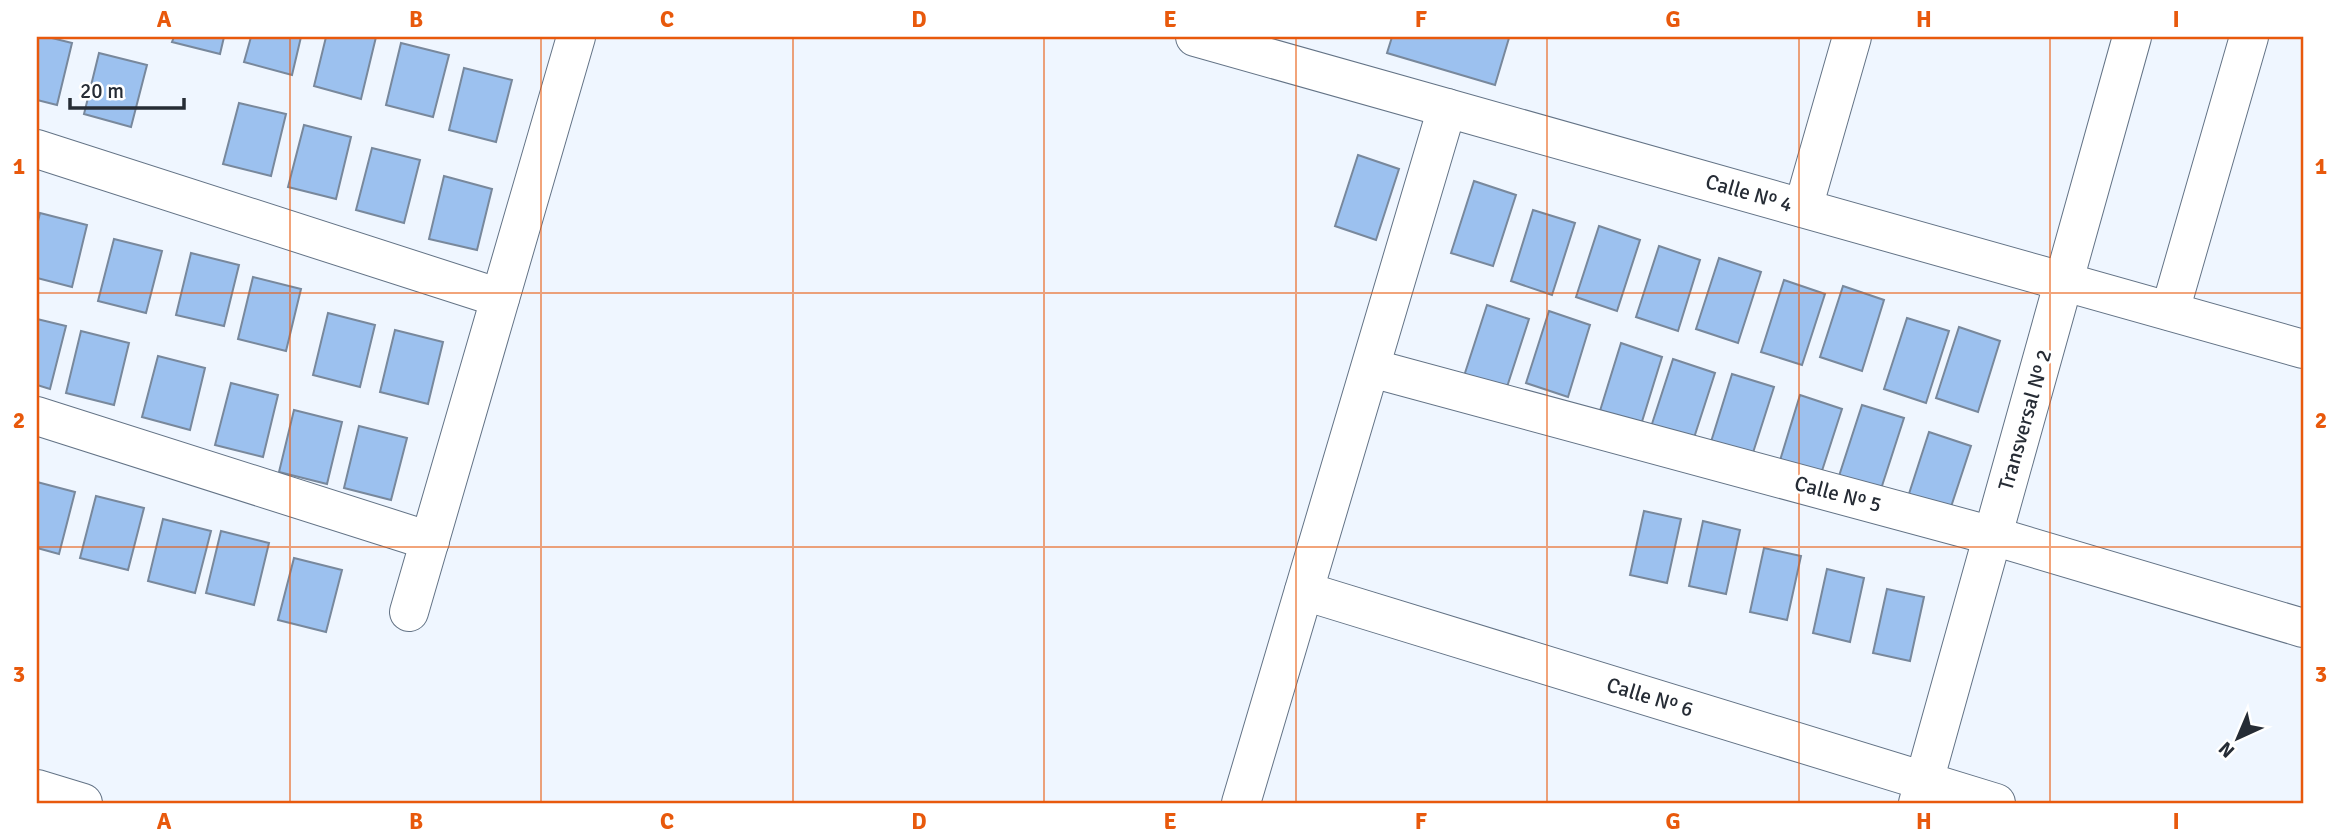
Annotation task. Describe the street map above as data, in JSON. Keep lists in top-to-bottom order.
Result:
{
  "streets": {
    "street": [
      "Calle Nº 4",
      "Transversal Nº 2",
      "Calle Nº 5",
      "Calle Nº 6"
    ]
  },
  "crossings": [
    ["Calle Nº 4", "Transversal Nº 2"],
    ["Transversal Nº 2", "Calle Nº 5"],
    ["Transversal Nº 2", "Calle Nº 6"]
  ],
  "scale_bar": "20 m",
  "north": "bottom left",
  "grid": {
    "columns": [
      "A",
      "B",
      "C",
      "D",
      "E",
      "F",
      "G",
      "H",
      "I"
    ],
    "rows": ["1", "2", "3"]
  }
}
